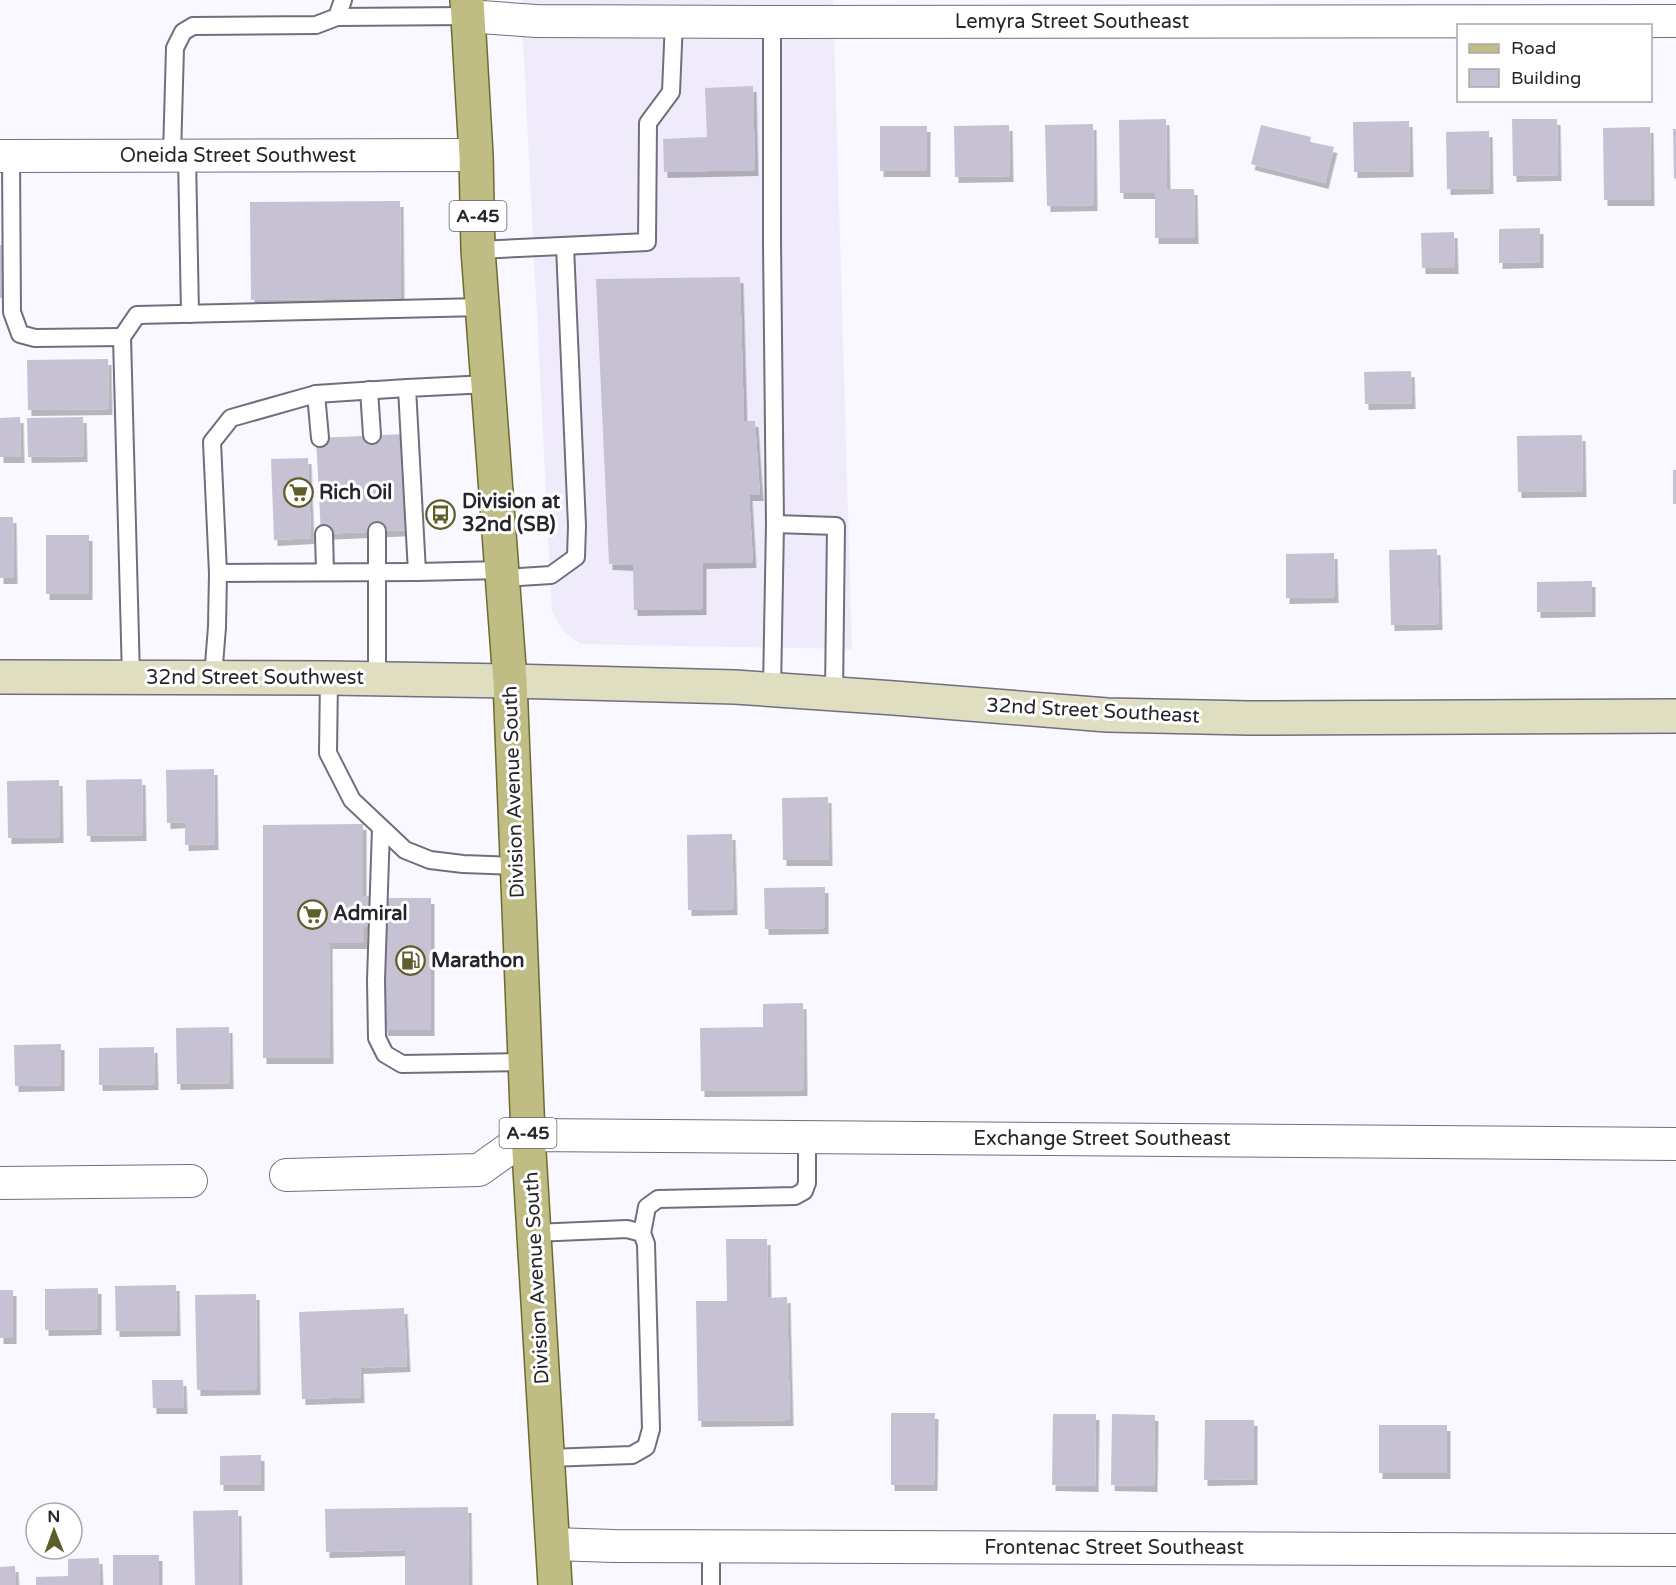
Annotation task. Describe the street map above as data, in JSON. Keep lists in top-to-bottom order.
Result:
{
  "streets": {
    "main road": ["A-45", "Division Avenue South"],
    "street": [
      "Lemyra Street Southeast",
      "Oneida Street Southwest",
      "32nd Street Southwest",
      "32nd Street Southeast",
      "Exchange Street Southeast",
      "Frontenac Street Southeast"
    ]
  },
  "crossings": [
    ["Lemyra Street Southeast", "Division Avenue South"],
    ["Oneida Street Southwest", "Division Avenue South"],
    ["32nd Street Southwest", "32nd Street Southeast"],
    ["32nd Street Southwest", "Division Avenue South"],
    ["32nd Street Southeast", "Division Avenue South"],
    ["Division Avenue South", "Exchange Street Southeast"],
    ["Division Avenue South", "Frontenac Street Southeast"]
  ],
  "places": {
    "supermarket": ["Rich Oil", "Admiral"],
    "bus stop": ["Division at 32nd (SB)"],
    "fuel station": ["Marathon"]
  },
  "legend": ["Road", "Building"],
  "north": "top"
}
